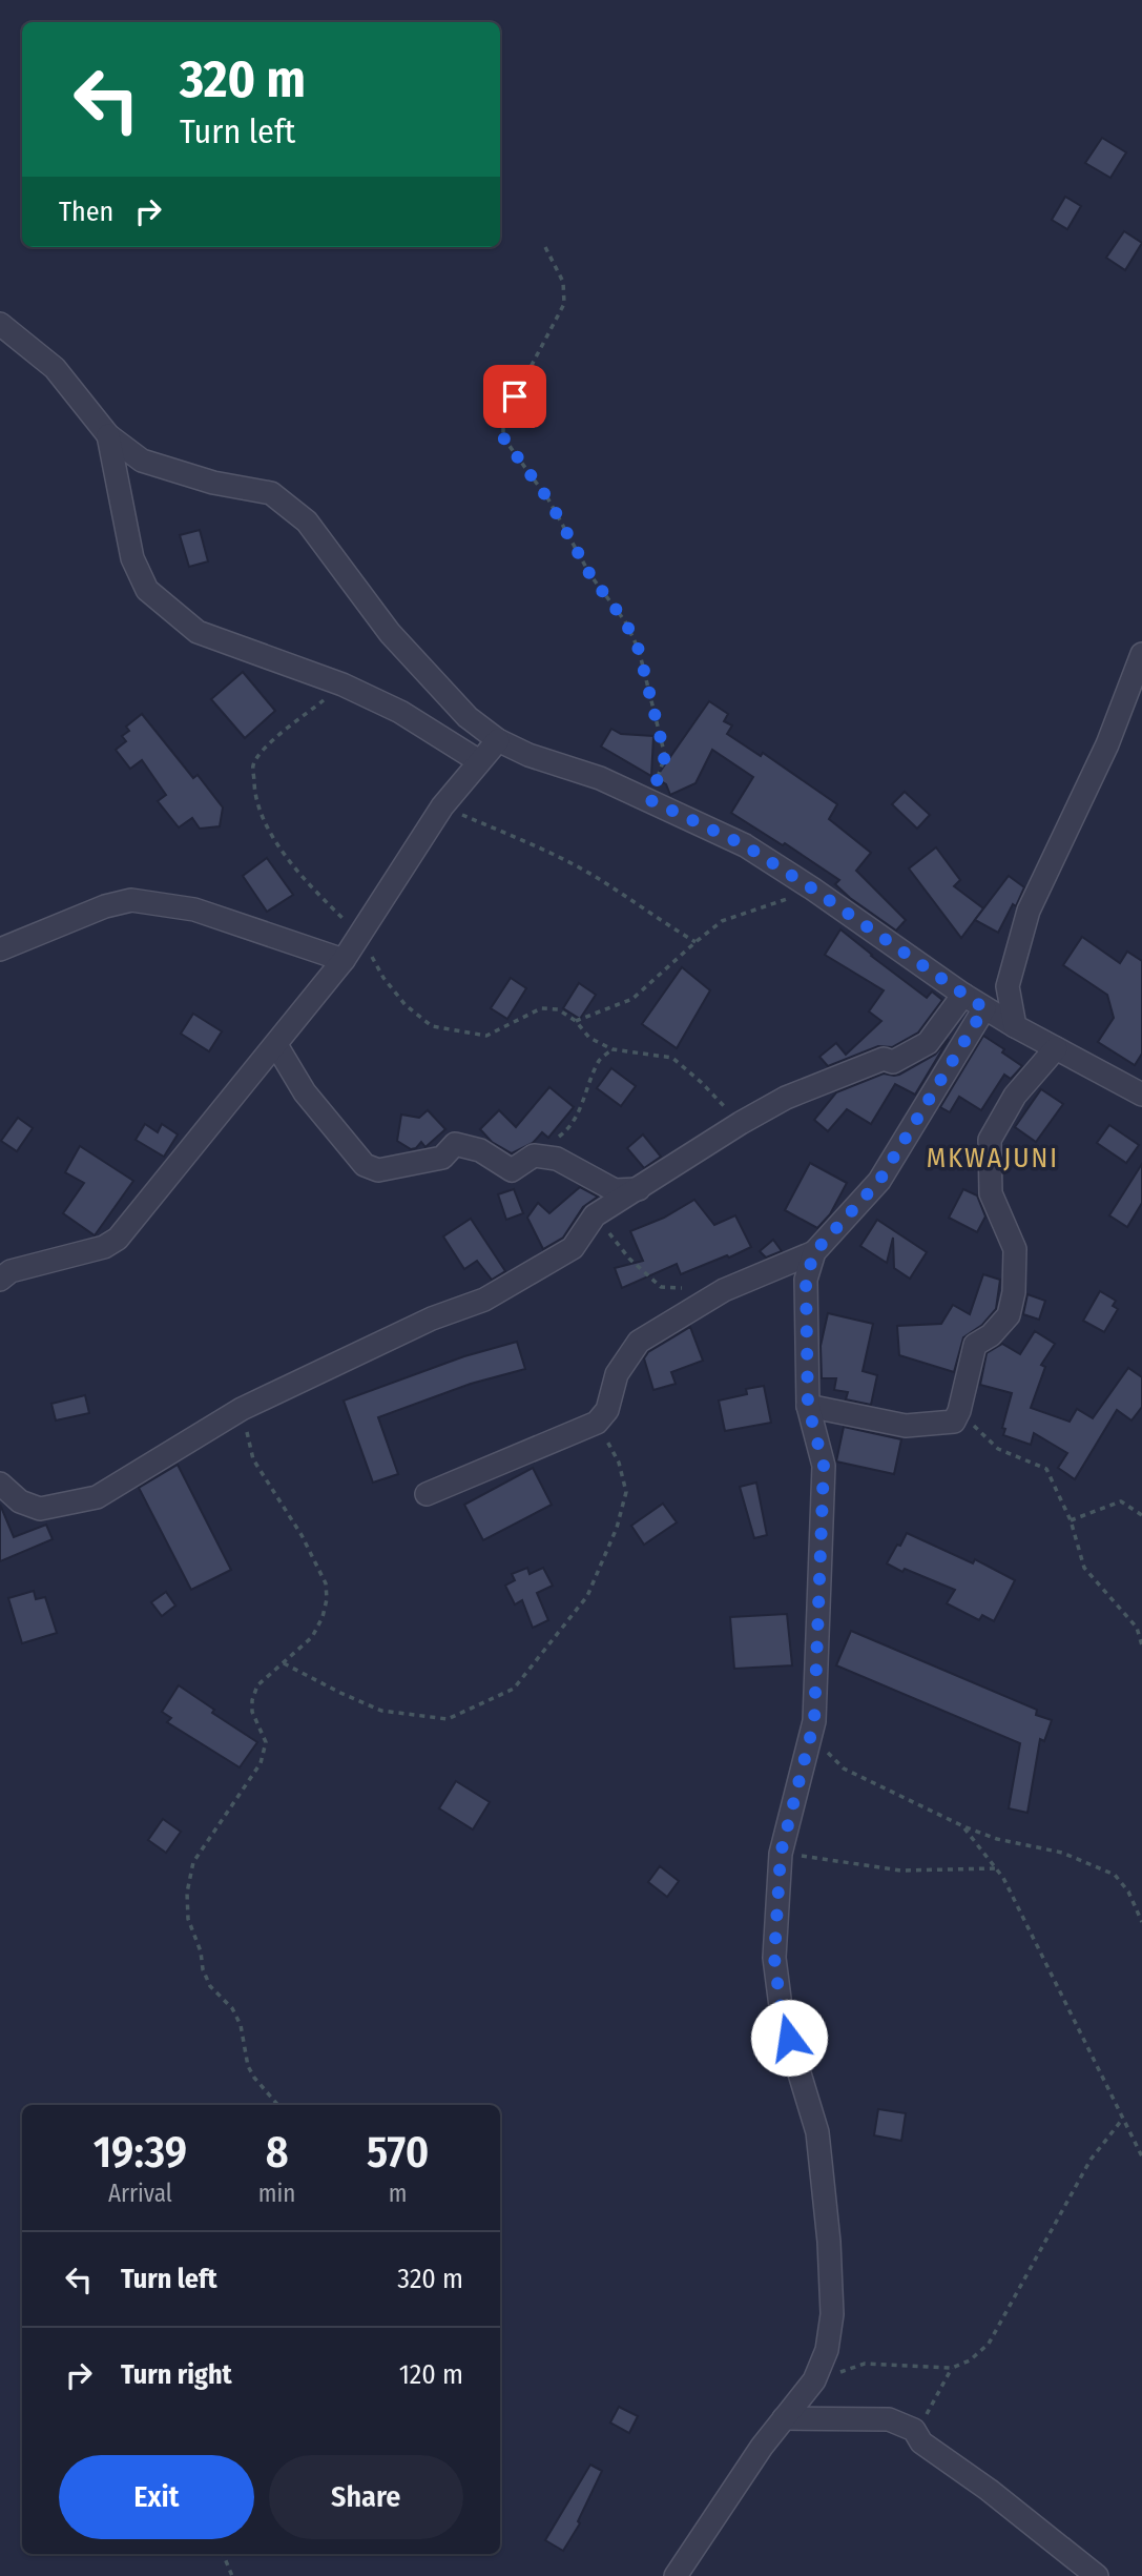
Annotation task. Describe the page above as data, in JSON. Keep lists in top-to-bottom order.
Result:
{
  "districts": ["MKWAJUNI"],
  "page": {
    "turn": ["320 m", "Turn left"],
    "then": "Then",
    "eta": [
      "19:39",
      "Arrival",
      "8",
      "min",
      "570",
      "m"
    ],
    "list": [
      {
        "name": "Turn left",
        "value": "320 m"
      },
      {
        "name": "Turn right",
        "value": "120 m"
      }
    ],
    "buttons": ["Exit", "Share"]
  }
}
